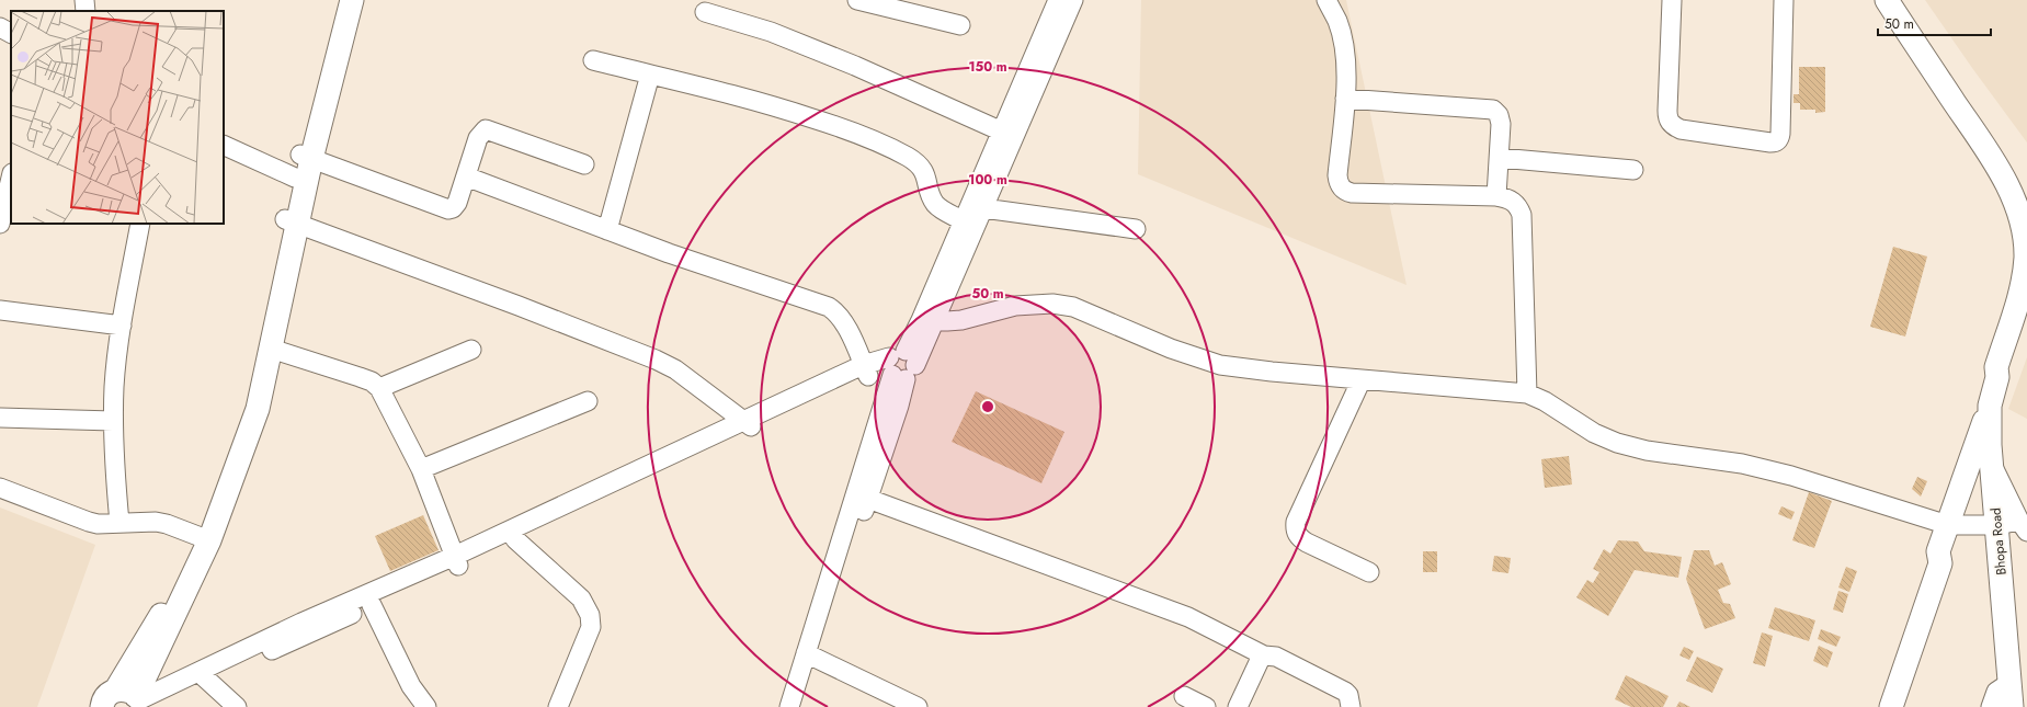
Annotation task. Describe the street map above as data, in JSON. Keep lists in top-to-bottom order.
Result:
{
  "streets": {
    "main road": ["Bhopa Road"]
  },
  "scale_bar": "50 m",
  "rings": ["150 m", "100 m", "50 m"]
}
